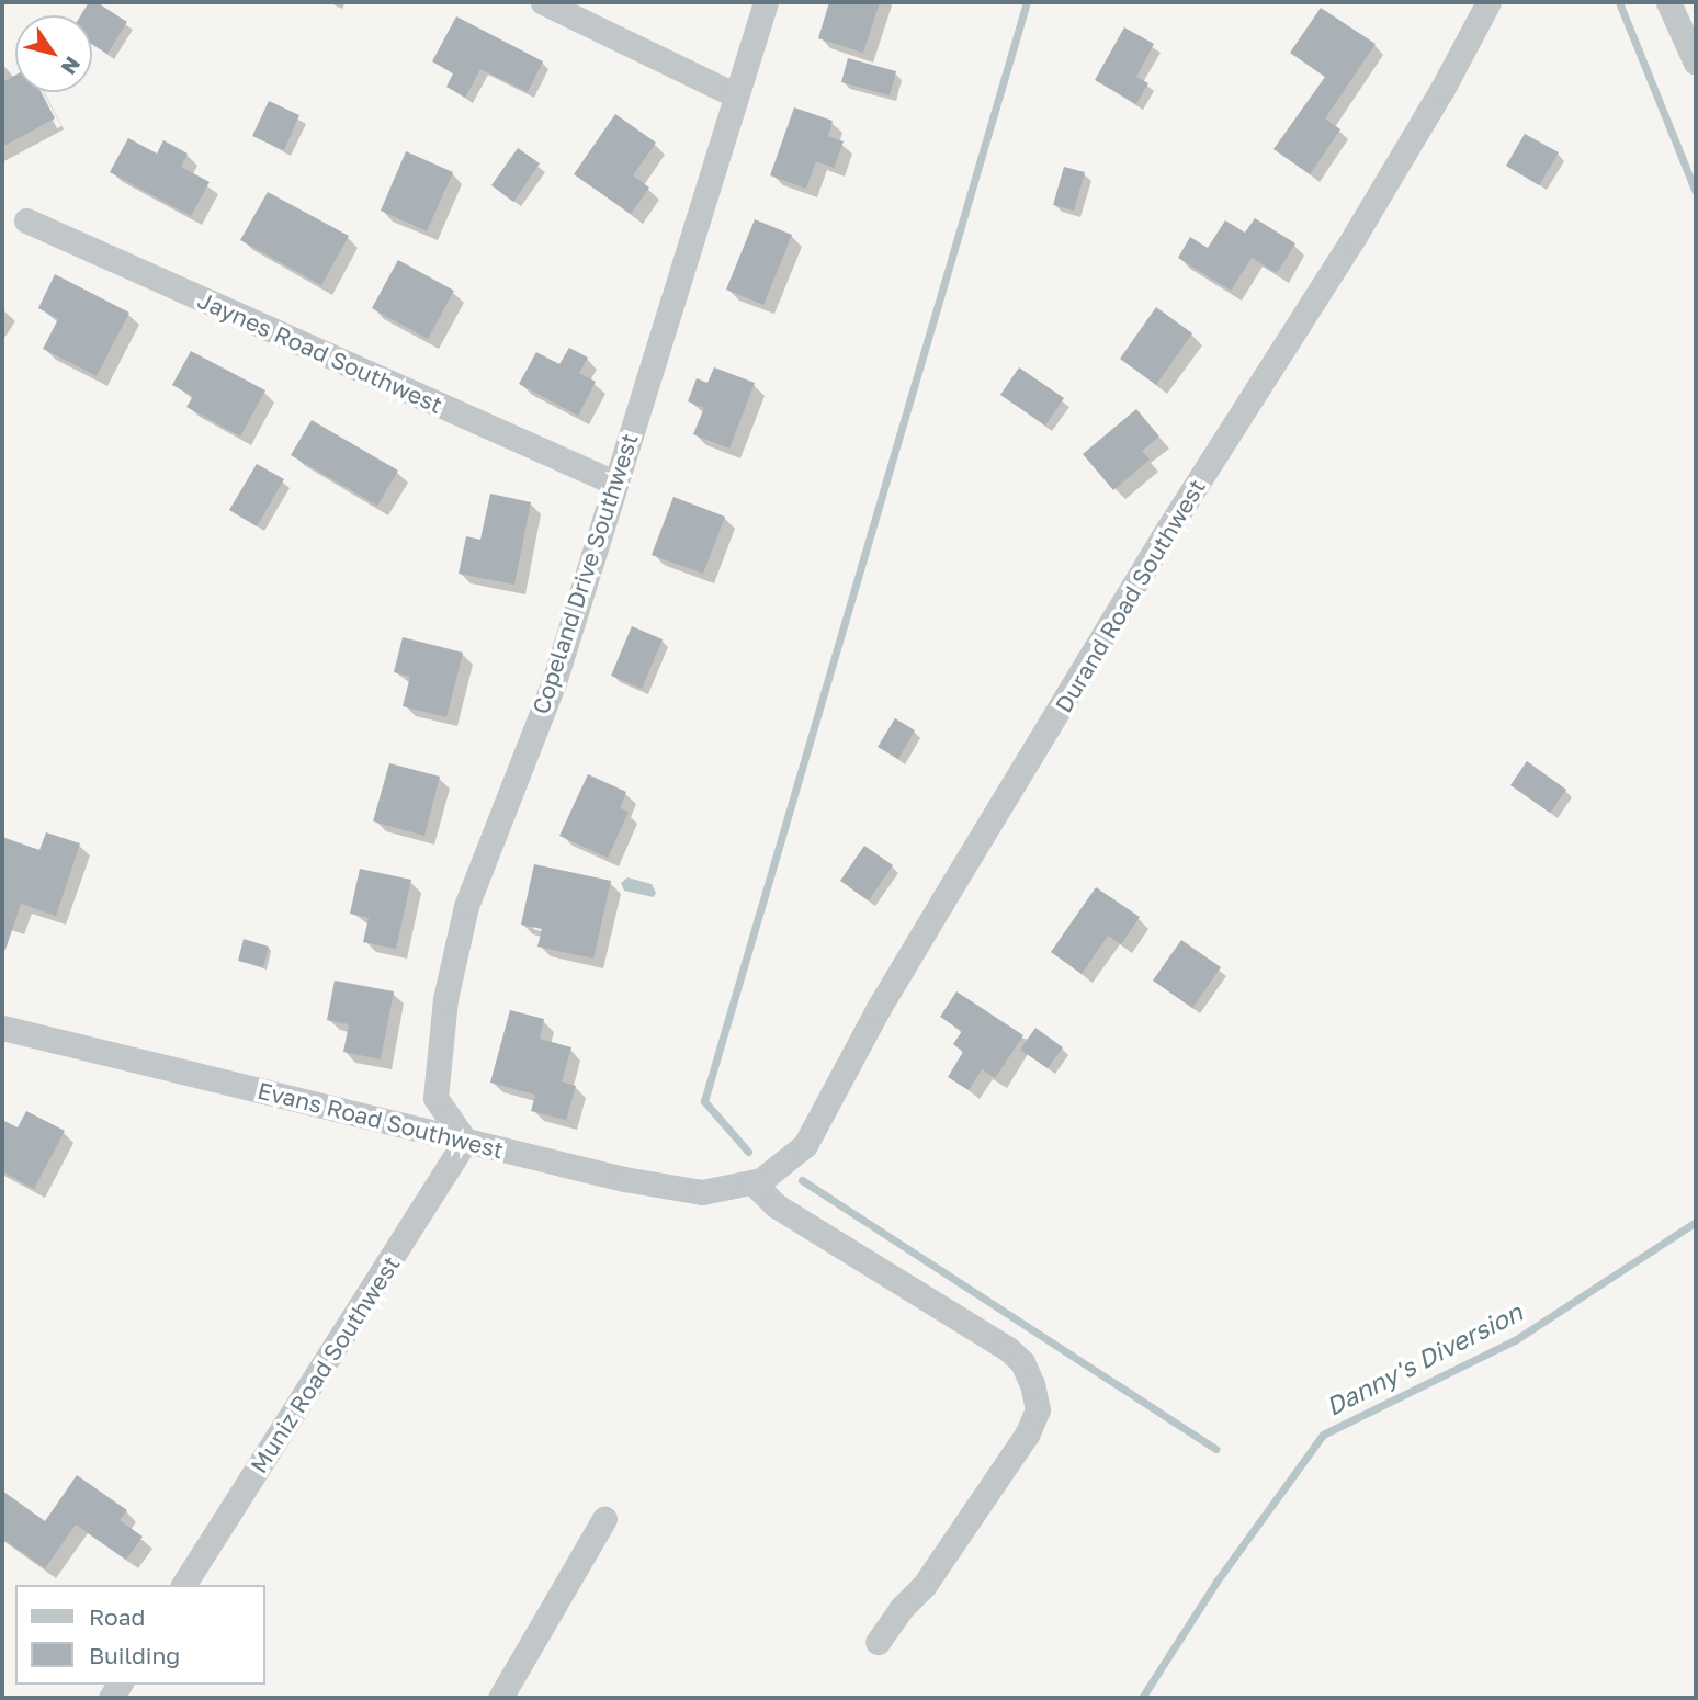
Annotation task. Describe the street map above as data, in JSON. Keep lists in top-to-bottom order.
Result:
{
  "streets": {
    "street": [
      "Jaynes Road Southwest",
      "Copeland Drive Southwest",
      "Durand Road Southwest",
      "Evans Road Southwest",
      "Muniz Road Southwest"
    ]
  },
  "crossings": [
    ["Jaynes Road Southwest", "Copeland Drive Southwest"],
    ["Copeland Drive Southwest", "Evans Road Southwest"],
    ["Copeland Drive Southwest", "Muniz Road Southwest"],
    ["Durand Road Southwest", "Evans Road Southwest"],
    ["Evans Road Southwest", "Muniz Road Southwest"]
  ],
  "water": ["Danny's Diversion"],
  "legend": ["Road", "Building"],
  "north": "bottom right"
}
